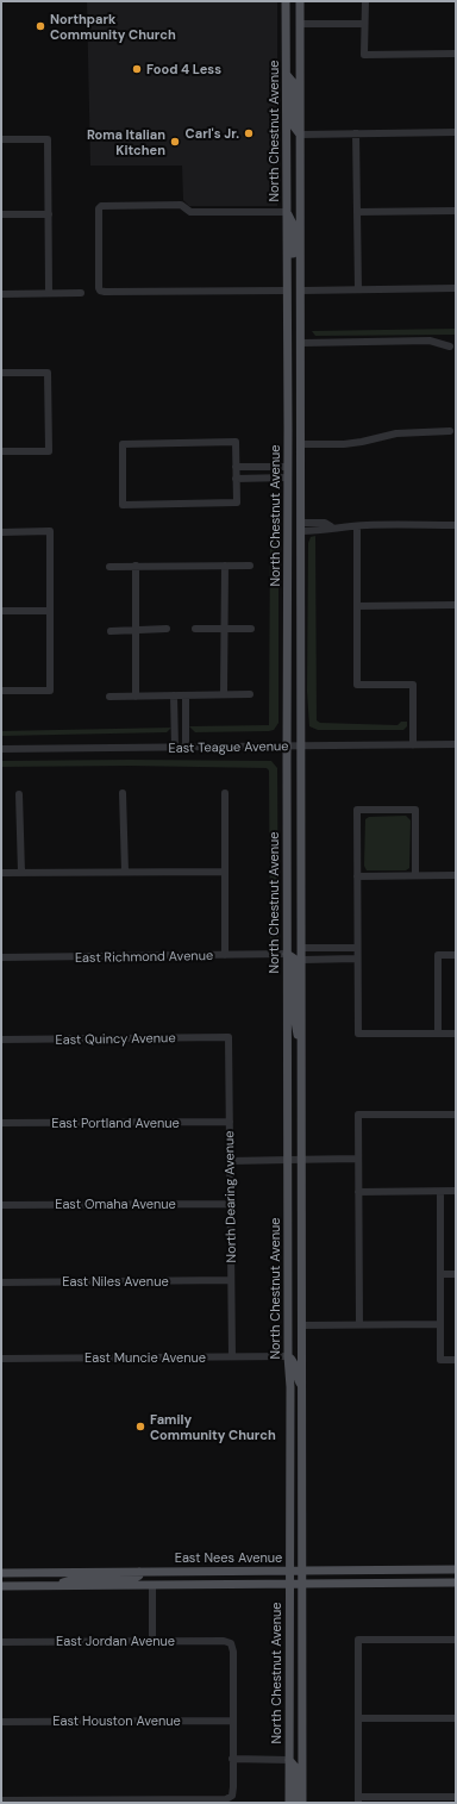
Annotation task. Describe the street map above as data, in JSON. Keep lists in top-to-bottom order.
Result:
{
  "streets": {
    "main road": ["North Chestnut Avenue", "East Nees Avenue"],
    "street": [
      "East Teague Avenue",
      "East Richmond Avenue",
      "East Quincy Avenue",
      "East Portland Avenue",
      "North Dearing Avenue",
      "East Omaha Avenue",
      "East Niles Avenue",
      "East Muncie Avenue",
      "East Jordan Avenue",
      "East Houston Avenue"
    ]
  },
  "crossings": [
    ["North Chestnut Avenue", "East Teague Avenue"],
    ["North Chestnut Avenue", "East Richmond Avenue"],
    ["North Chestnut Avenue", "East Muncie Avenue"],
    ["North Chestnut Avenue", "East Nees Avenue"],
    ["East Quincy Avenue", "North Dearing Avenue"],
    ["East Portland Avenue", "North Dearing Avenue"],
    ["North Dearing Avenue", "East Omaha Avenue"],
    ["North Dearing Avenue", "East Niles Avenue"],
    ["North Dearing Avenue", "East Muncie Avenue"],
    ["East Jordan Avenue", "East Houston Avenue"]
  ],
  "places": [
    "Northpark Community Church",
    "Food 4 Less",
    "Carl's Jr.",
    "Roma Italian Kitchen",
    "Family Community Church"
  ]
}
